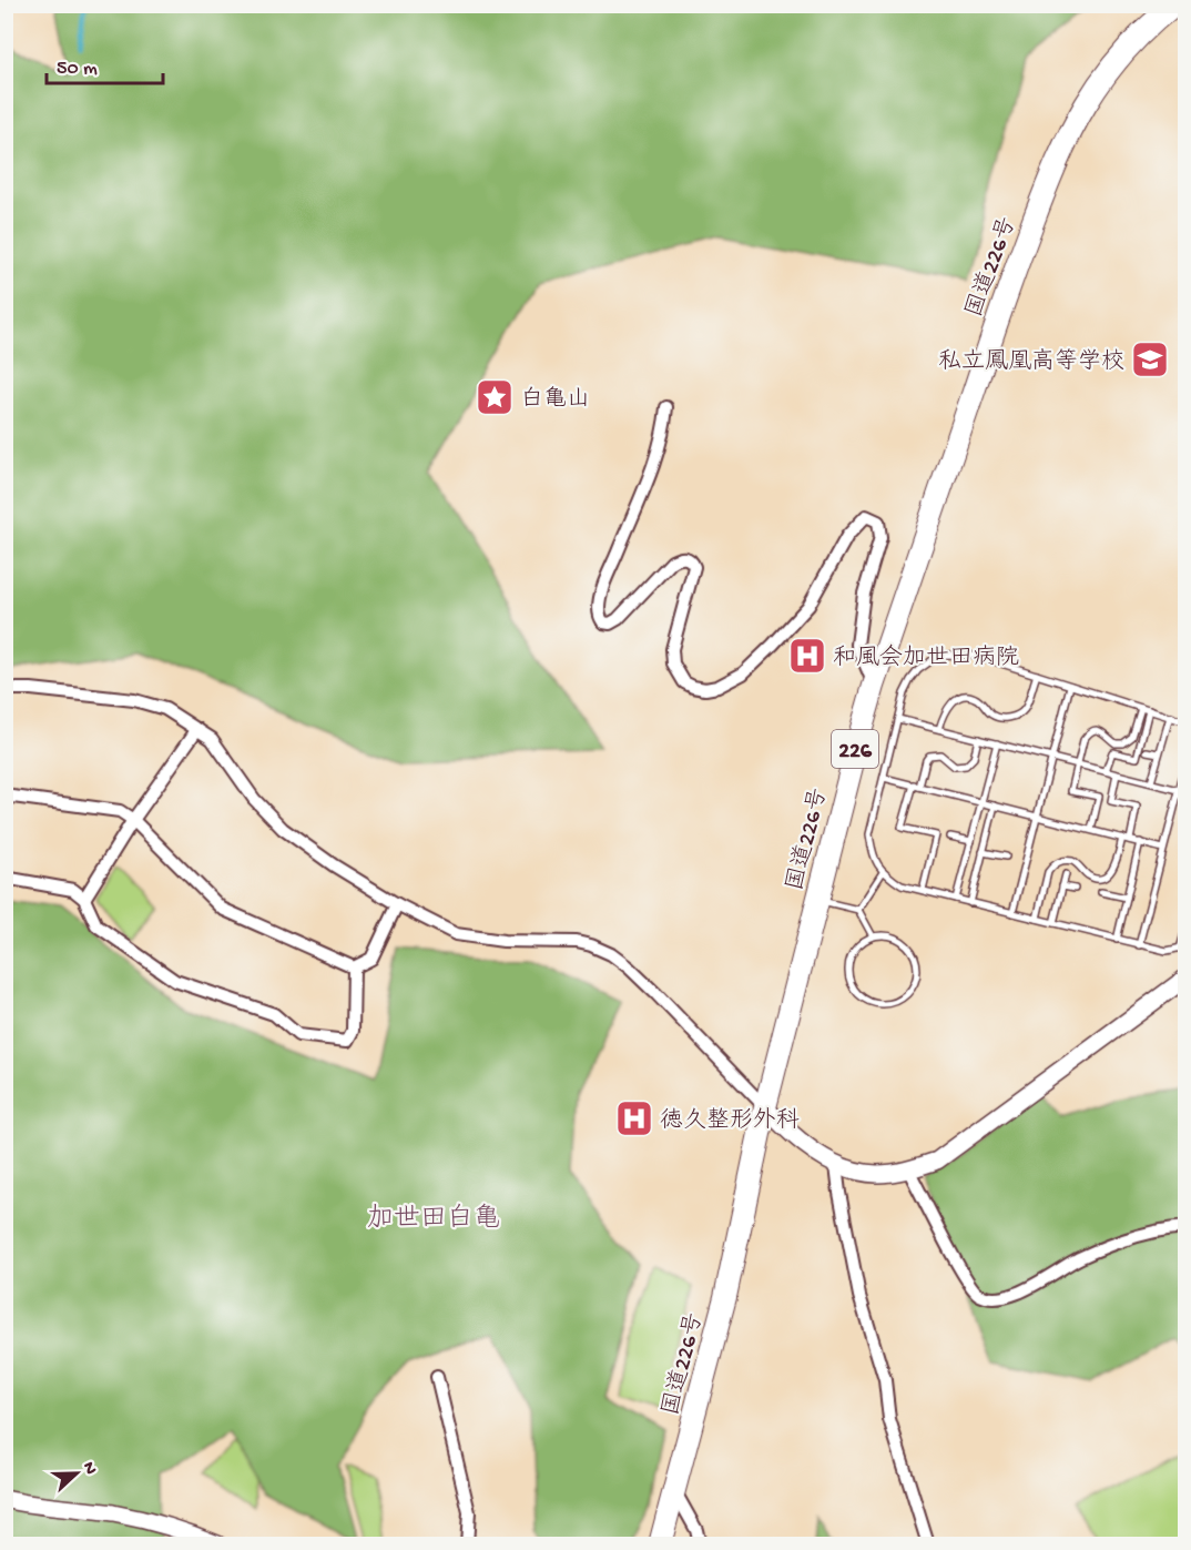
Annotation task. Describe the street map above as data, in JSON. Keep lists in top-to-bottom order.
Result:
{
  "streets": {
    "highway": ["国道226号", "226"]
  },
  "districts": ["加世田白亀"],
  "places": {
    "school or university": ["私立鳳凰高等学校"],
    "place": ["白亀山"],
    "hospital": ["和風会加世田病院", "徳久整形外科"]
  },
  "scale_bar": "50 m",
  "north": "right"
}
